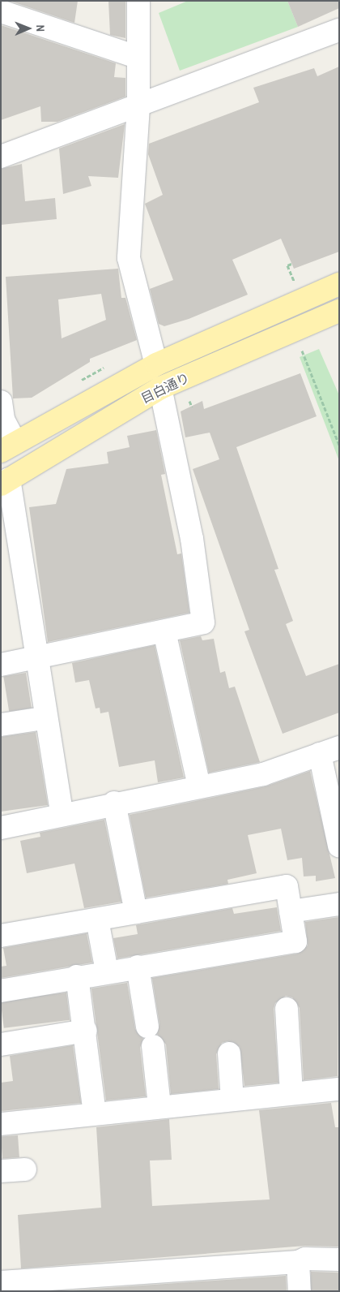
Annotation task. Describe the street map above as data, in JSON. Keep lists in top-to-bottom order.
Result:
{
  "streets": {
    "main road": ["目白通り"]
  },
  "north": "right"
}
